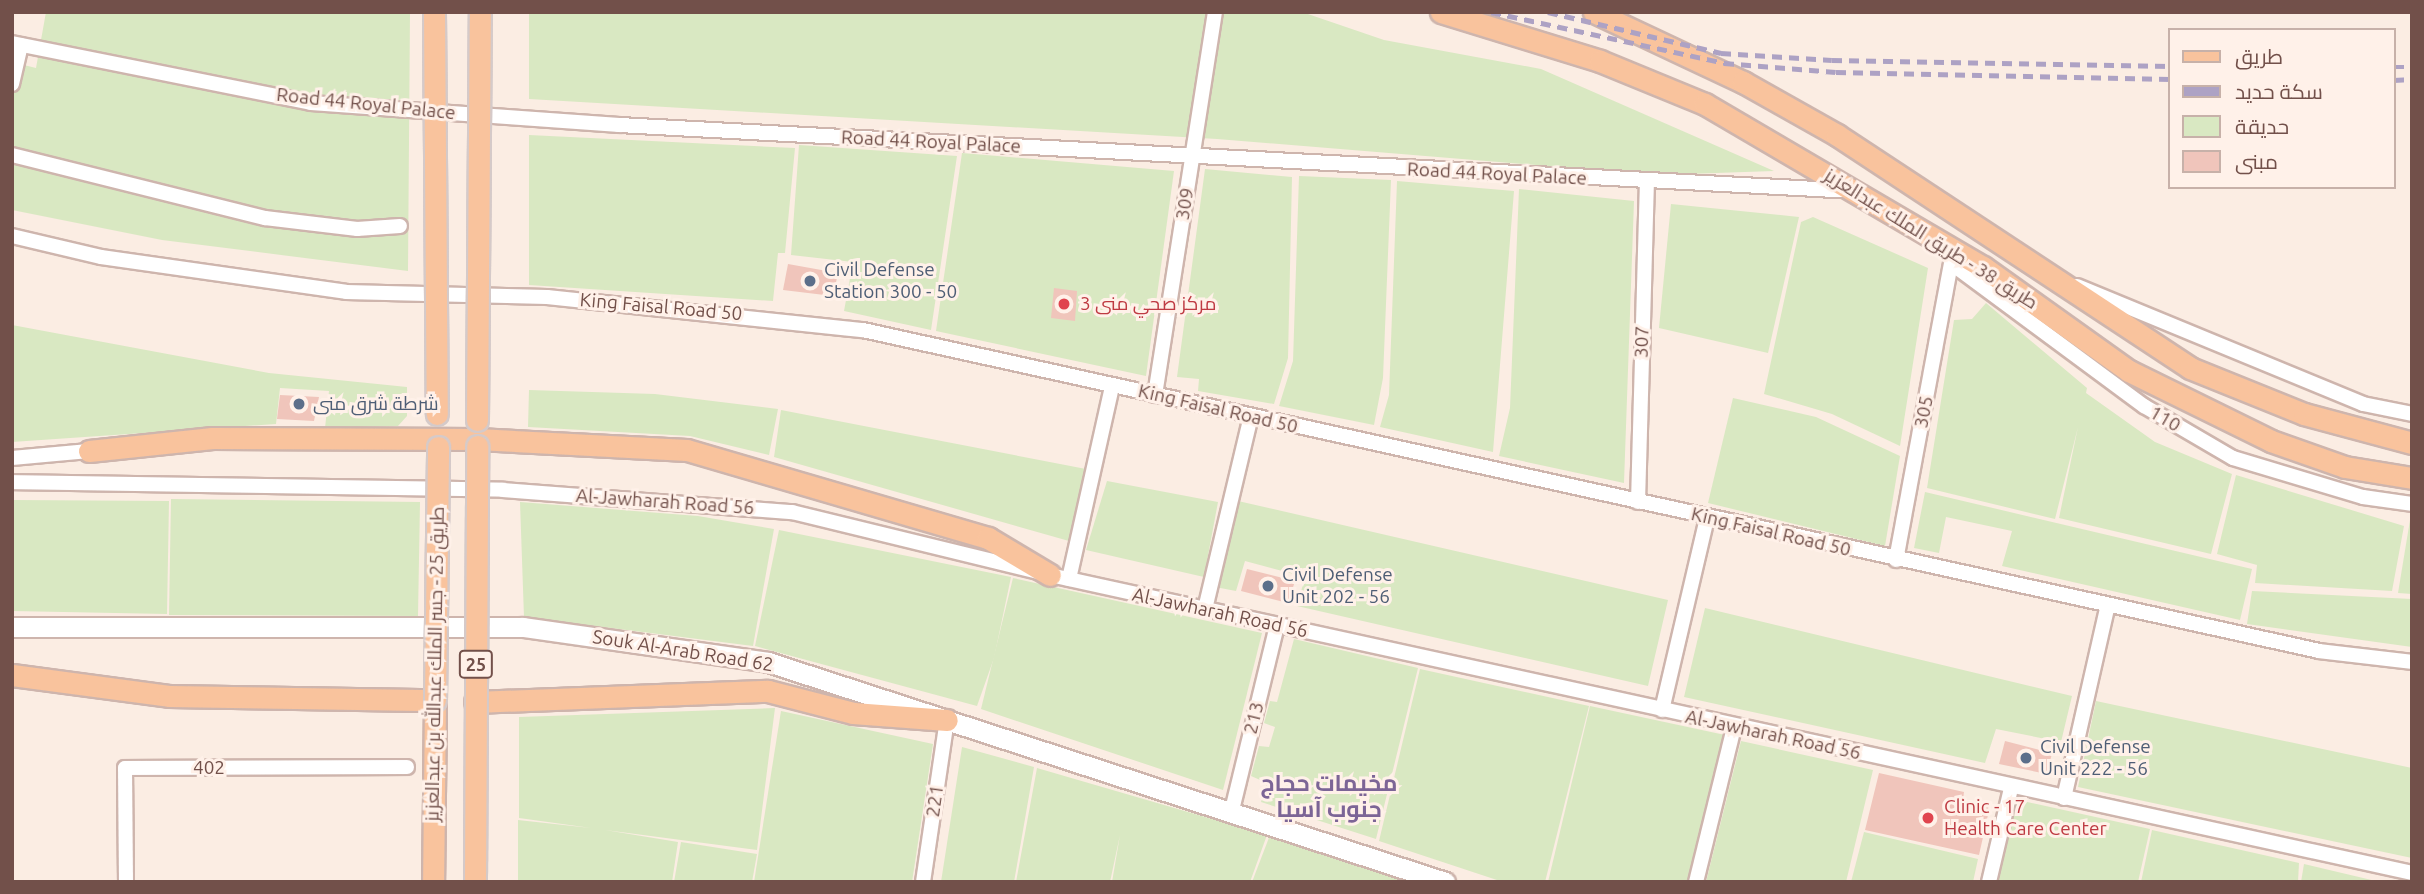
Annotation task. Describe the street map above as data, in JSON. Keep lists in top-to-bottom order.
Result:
{
  "streets": {
    "main road": [
      "طريق 38 - طريق الملك عبدالعزيز",
      "Souk Al-Arab Road 62",
      "طريق 25 - جسر الملك عبدالله بن عبدالعزيز",
      "25"
    ],
    "street": [
      "Road 44 Royal Palace",
      "309",
      "King Faisal Road 50",
      "307",
      "305",
      "110",
      "Al-Jawharah Road 56",
      "213",
      "402",
      "221"
    ]
  },
  "crossings": [
    ["Road 44 Royal Palace", "309"],
    ["Road 44 Royal Palace", "طريق 38 - طريق الملك عبدالعزيز"],
    ["Road 44 Royal Palace", "307"],
    ["309", "King Faisal Road 50"],
    ["طريق 38 - طريق الملك عبدالعزيز", "305"],
    ["طريق 38 - طريق الملك عبدالعزيز", "110"],
    ["King Faisal Road 50", "307"],
    ["King Faisal Road 50", "305"],
    ["305", "110"],
    ["Al-Jawharah Road 56", "213"],
    ["Souk Al-Arab Road 62", "213"],
    ["Souk Al-Arab Road 62", "221"]
  ],
  "districts": ["مخيمات حجاج جنوب آسيا"],
  "places": [
    "Civil Defense Station 300 - 50",
    "مركز صحي منى 3",
    "شرطة شرق منى",
    "Civil Defense Unit 202 - 56",
    "Civil Defense Unit 222 - 56",
    "Clinic - 17 Health Care Center"
  ],
  "legend": [
    "طريق",
    "سكة حديد",
    "حديقة",
    "مبنى"
  ]
}
